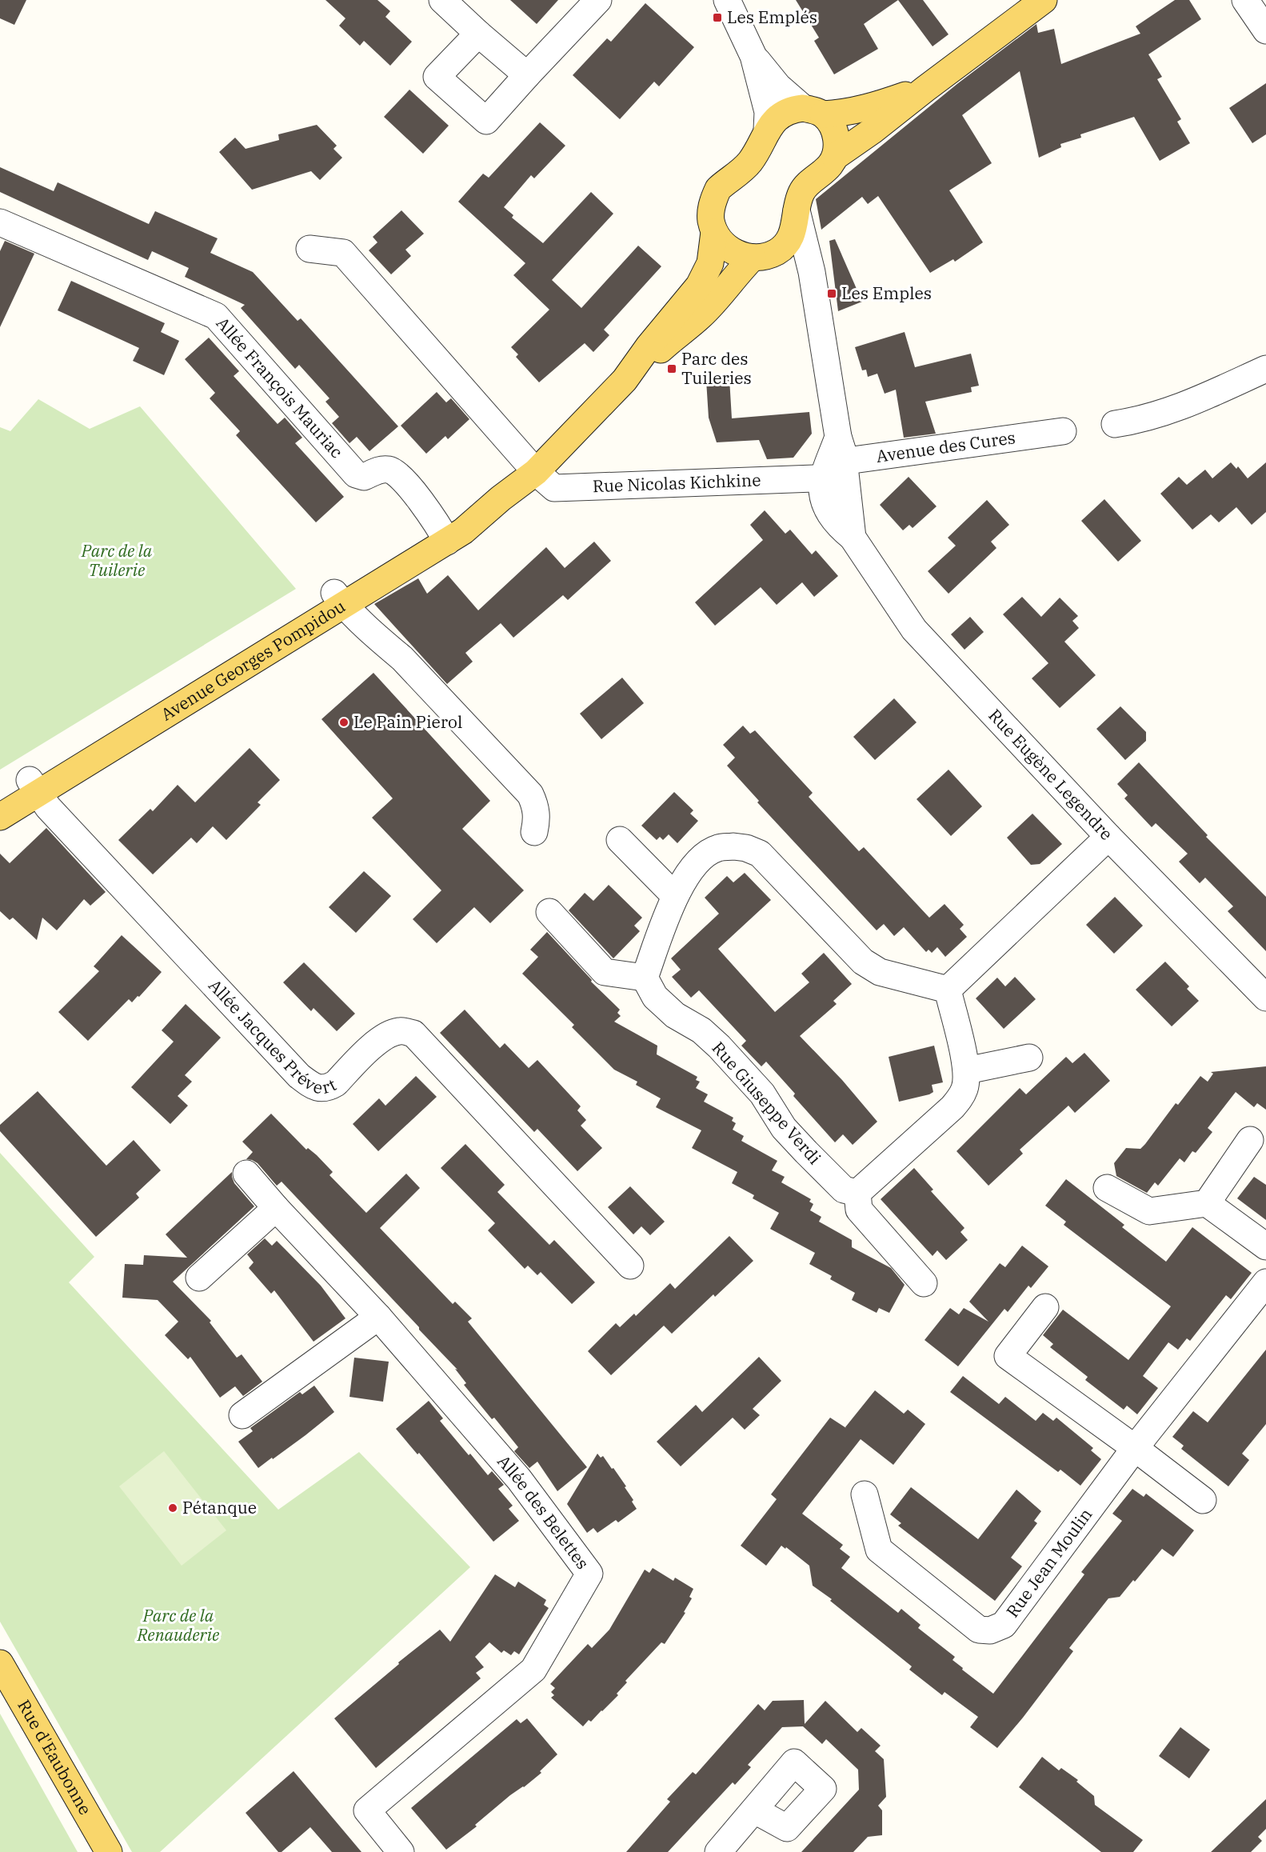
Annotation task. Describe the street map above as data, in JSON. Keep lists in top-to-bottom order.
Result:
{
  "streets": {
    "main road": ["Avenue Georges Pompidou", "Rue d'Eaubonne"],
    "street": [
      "Allée François Mauriac",
      "Avenue des Cures",
      "Rue Nicolas Kichkine",
      "Rue Eugène Legendre",
      "Allée Jacques Prévert",
      "Rue Giuseppe Verdi",
      "Allée des Belettes",
      "Rue Jean Moulin"
    ]
  },
  "crossings": [
    ["Allée François Mauriac", "Avenue Georges Pompidou"],
    ["Avenue des Cures", "Rue Nicolas Kichkine"],
    ["Avenue des Cures", "Rue Eugène Legendre"],
    ["Rue Nicolas Kichkine", "Avenue Georges Pompidou"],
    ["Rue Nicolas Kichkine", "Rue Eugène Legendre"],
    ["Avenue Georges Pompidou", "Rue Eugène Legendre"],
    ["Avenue Georges Pompidou", "Allée Jacques Prévert"]
  ],
  "parks": ["Parc de la Tuilerie", "Parc de la Renauderie"],
  "places": {
    "transit": ["Les Emplés", "Les Emples", "Parc des Tuileries"],
    "other": ["Le Pain Pierol", "Pétanque"]
  }
}
